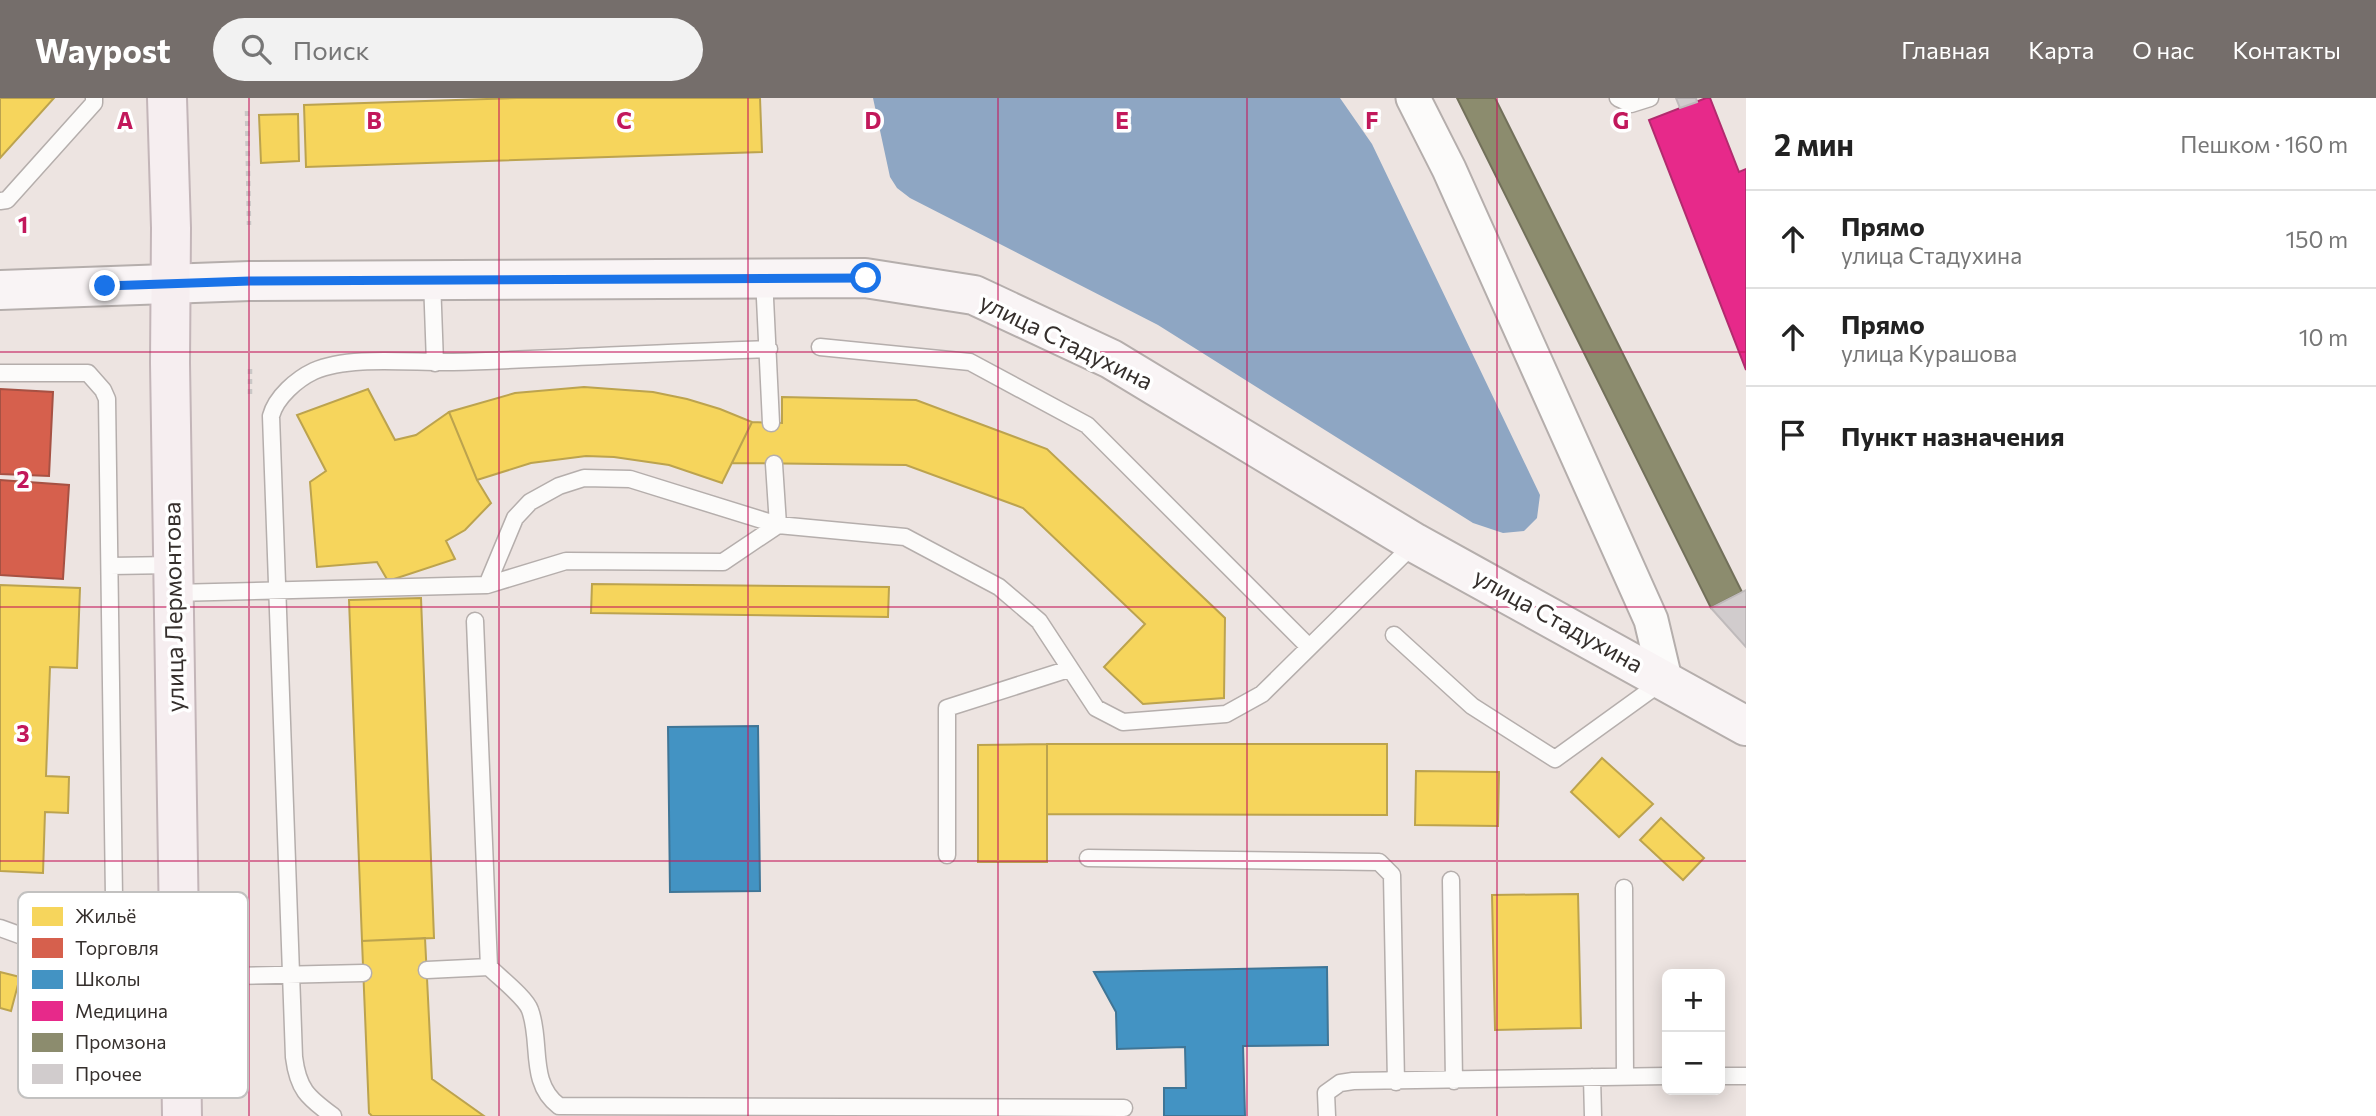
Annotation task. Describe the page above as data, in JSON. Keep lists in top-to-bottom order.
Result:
{
  "streets": {
    "main road": ["улица Лермонтова"],
    "street": ["улица Стадухина"]
  },
  "crossings": [
    ["улица Стадухина", "улица Лермонтова"]
  ],
  "legend": [
    "Жильё",
    "Торговля",
    "Школы",
    "Медицина",
    "Промзона",
    "Прочее"
  ],
  "page": {
    "header": "Waypost",
    "search": "Поиск",
    "nav": [
      "Главная",
      "Карта",
      "О нас",
      "Контакты"
    ],
    "heading": ["2 мин", "Пешком · 160 m"],
    "list": [
      ["Прямо", "улица Стадухина", "150 m"],
      ["Прямо", "улица Курашова", "10 m"],
      "Пункт назначения"
    ],
    "map_buttons": ["+", "−"]
  },
  "grid": {
    "columns": [
      "A",
      "B",
      "C",
      "D",
      "E",
      "F",
      "G"
    ],
    "rows": ["1", "2", "3"]
  }
}
